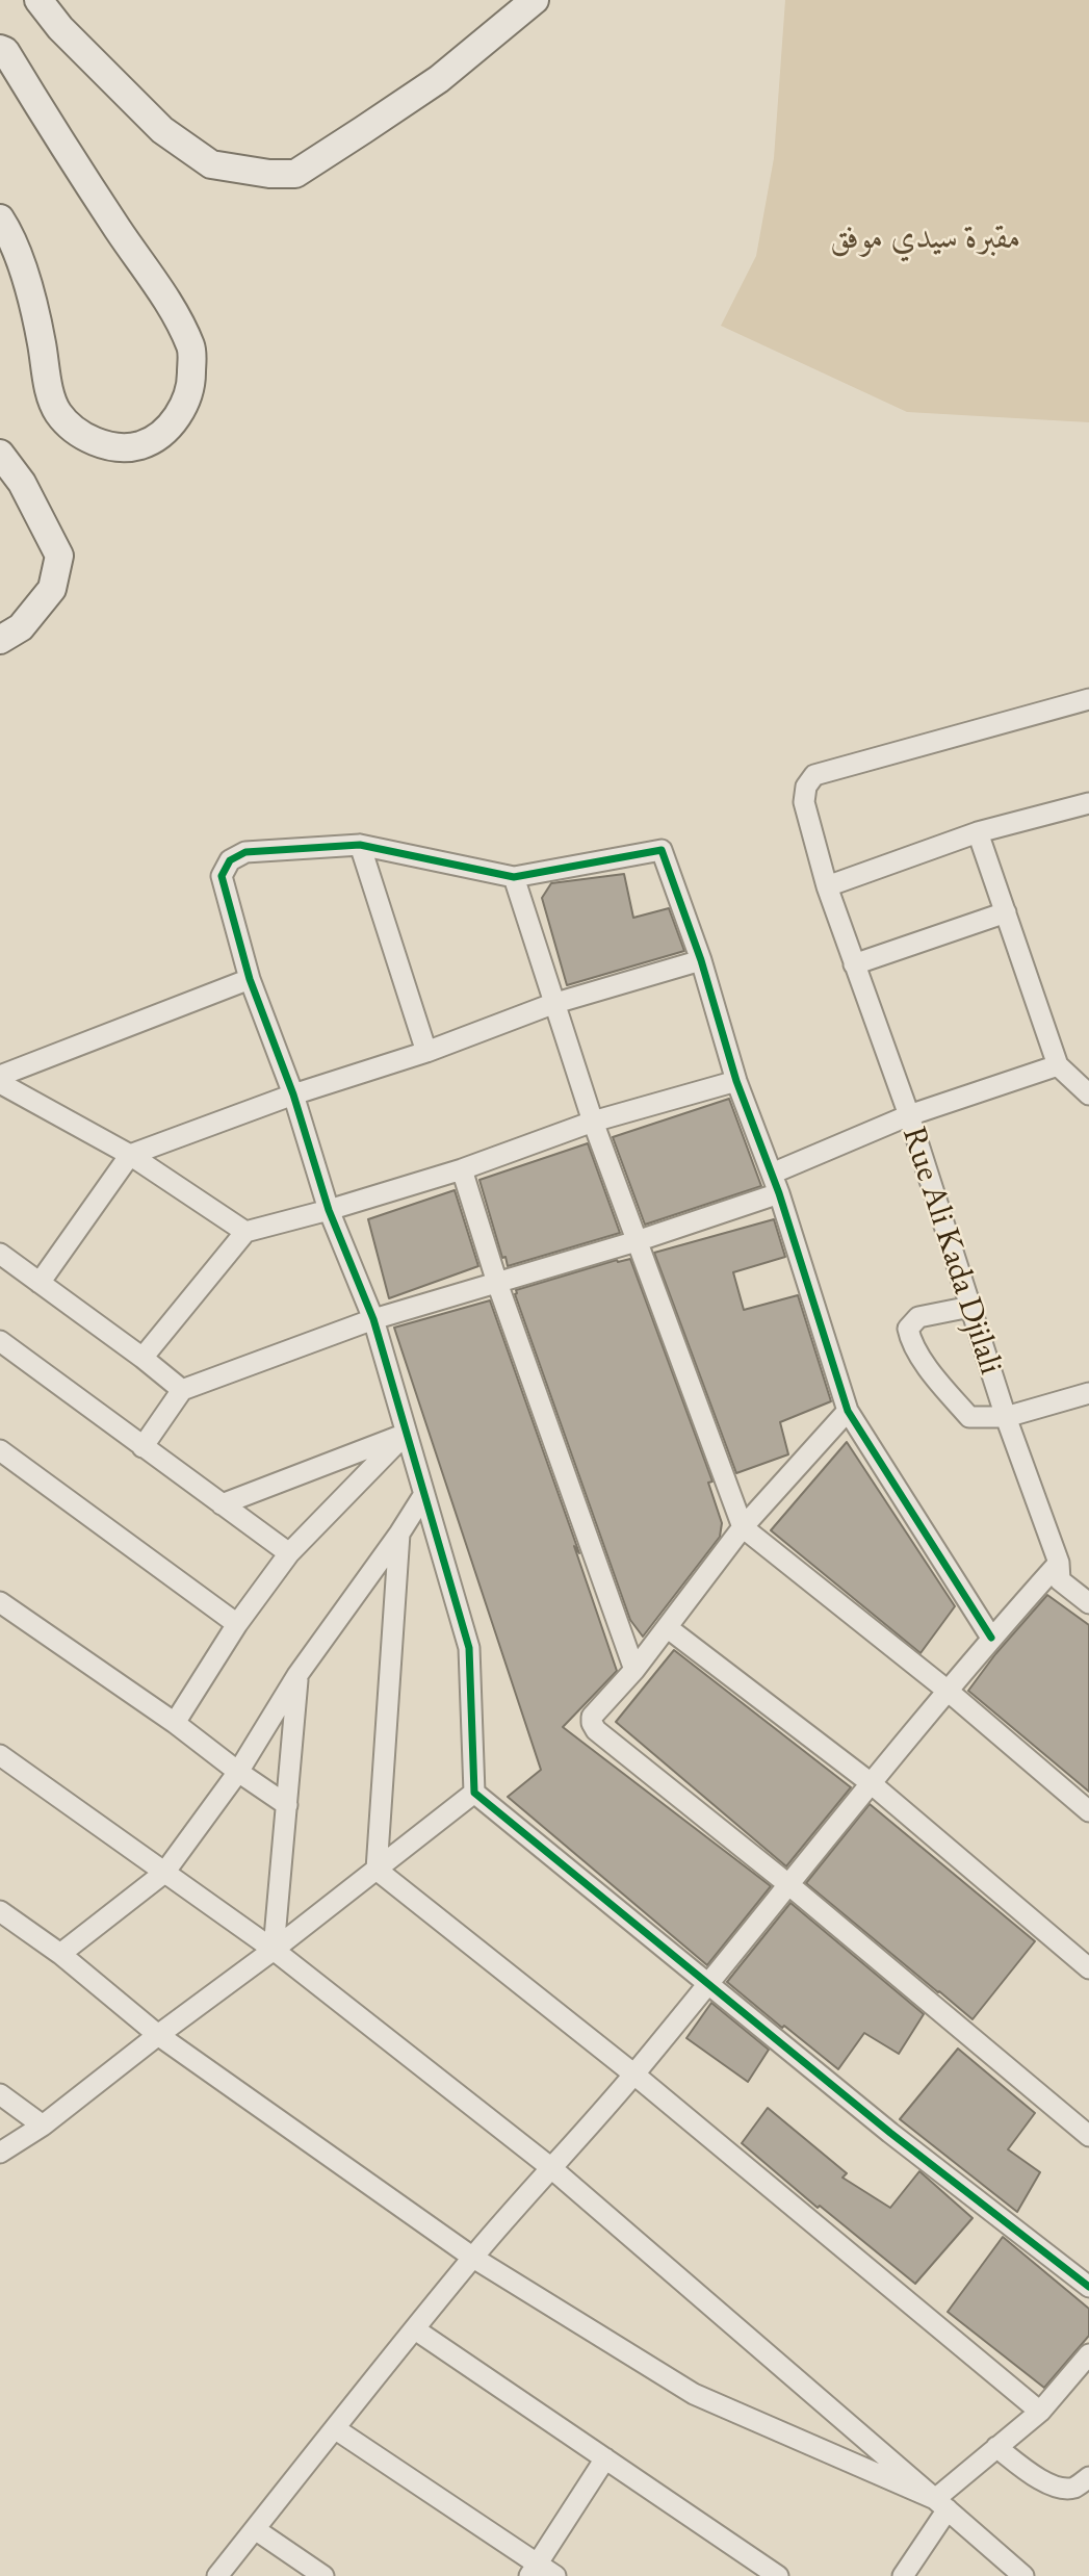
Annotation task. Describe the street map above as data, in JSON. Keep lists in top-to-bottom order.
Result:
{
  "streets": {
    "street": ["Rue Ali Kada Djilali"]
  },
  "parks": ["مقبرة سيدي موفق"]
}
